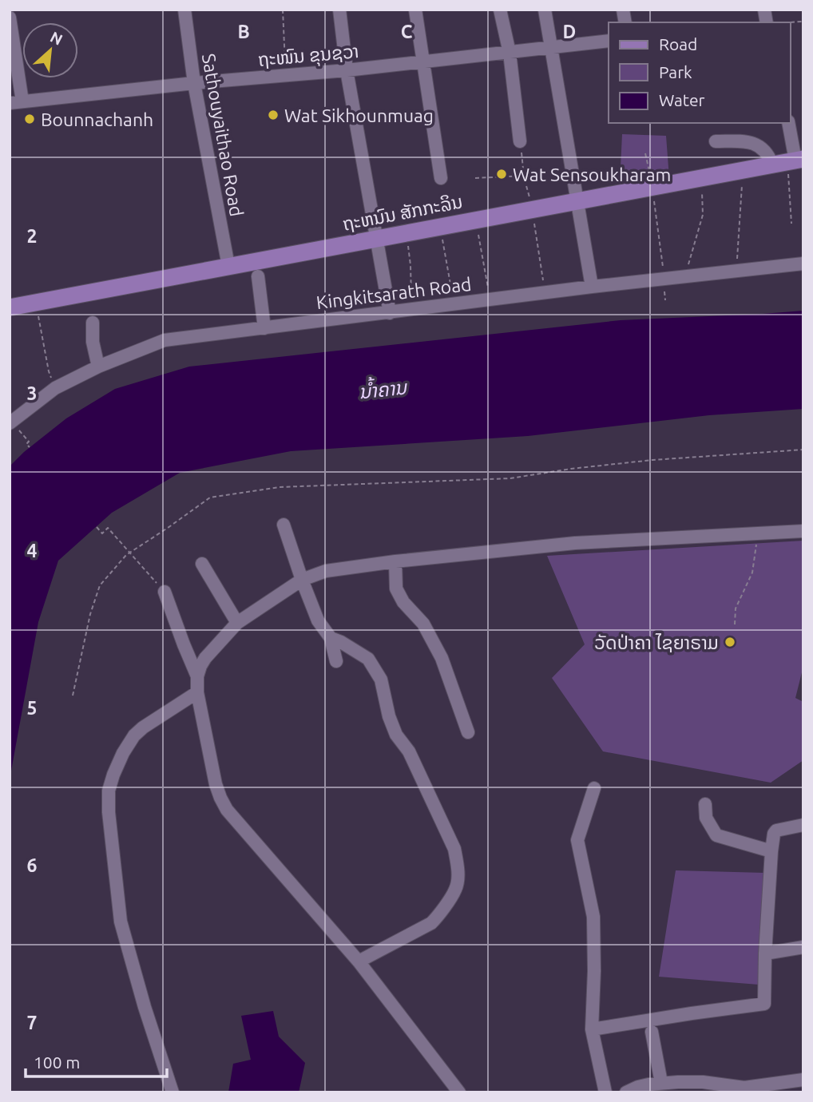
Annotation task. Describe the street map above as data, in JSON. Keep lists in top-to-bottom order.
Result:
{
  "streets": {
    "main road": ["ຖະຫນົນ ສັກກະລິນ"],
    "street": ["ຖະໜົນ ຂຸນຊວາ", "Sathouyaithao Road", "Kingkitsarath Road"]
  },
  "crossings": [
    ["ຖະໜົນ ຂຸນຊວາ", "Sathouyaithao Road"],
    ["Sathouyaithao Road", "ຖະຫນົນ ສັກກະລິນ"]
  ],
  "water": ["ນ້ຳຄານ"],
  "places": [
    "Wat Sikhounmuag",
    "Bounnachanh",
    "Wat Sensoukharam",
    "ວັດປ່າຄາ ໄຊຍາຣາມ"
  ],
  "legend": ["Road", "Park", "Water"],
  "scale_bar": "100 m",
  "north": "top right",
  "grid": {
    "columns": ["B", "C", "D"],
    "rows": [
      "2",
      "3",
      "4",
      "5",
      "6",
      "7"
    ]
  }
}
